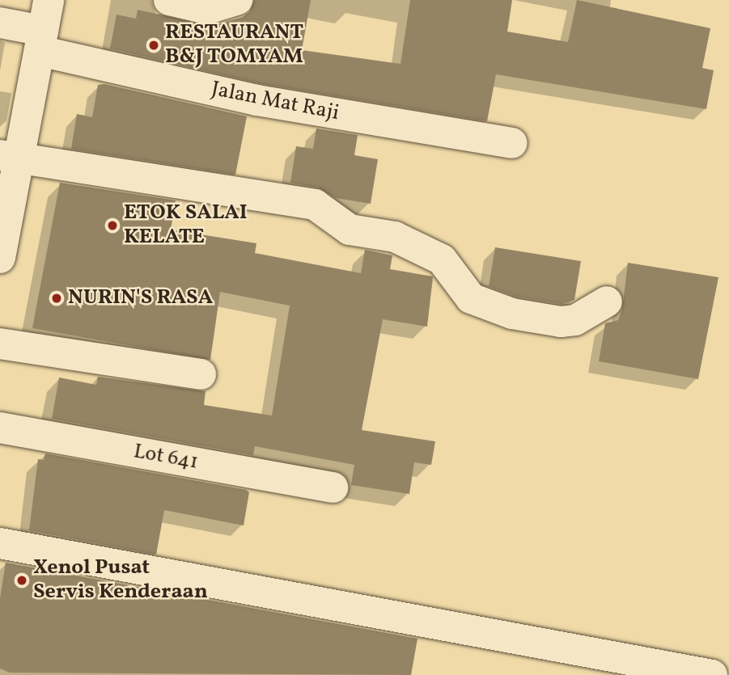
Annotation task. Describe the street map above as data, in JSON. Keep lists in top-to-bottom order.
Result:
{
  "streets": {
    "street": ["Jalan Mat Raji", "Lot 641"]
  },
  "places": [
    "RESTAURANT B&J TOMYAM",
    "ETOK SALAI KELATE",
    "NURIN'S RASA",
    "Xenol Pusat Servis Kenderaan"
  ]
}
